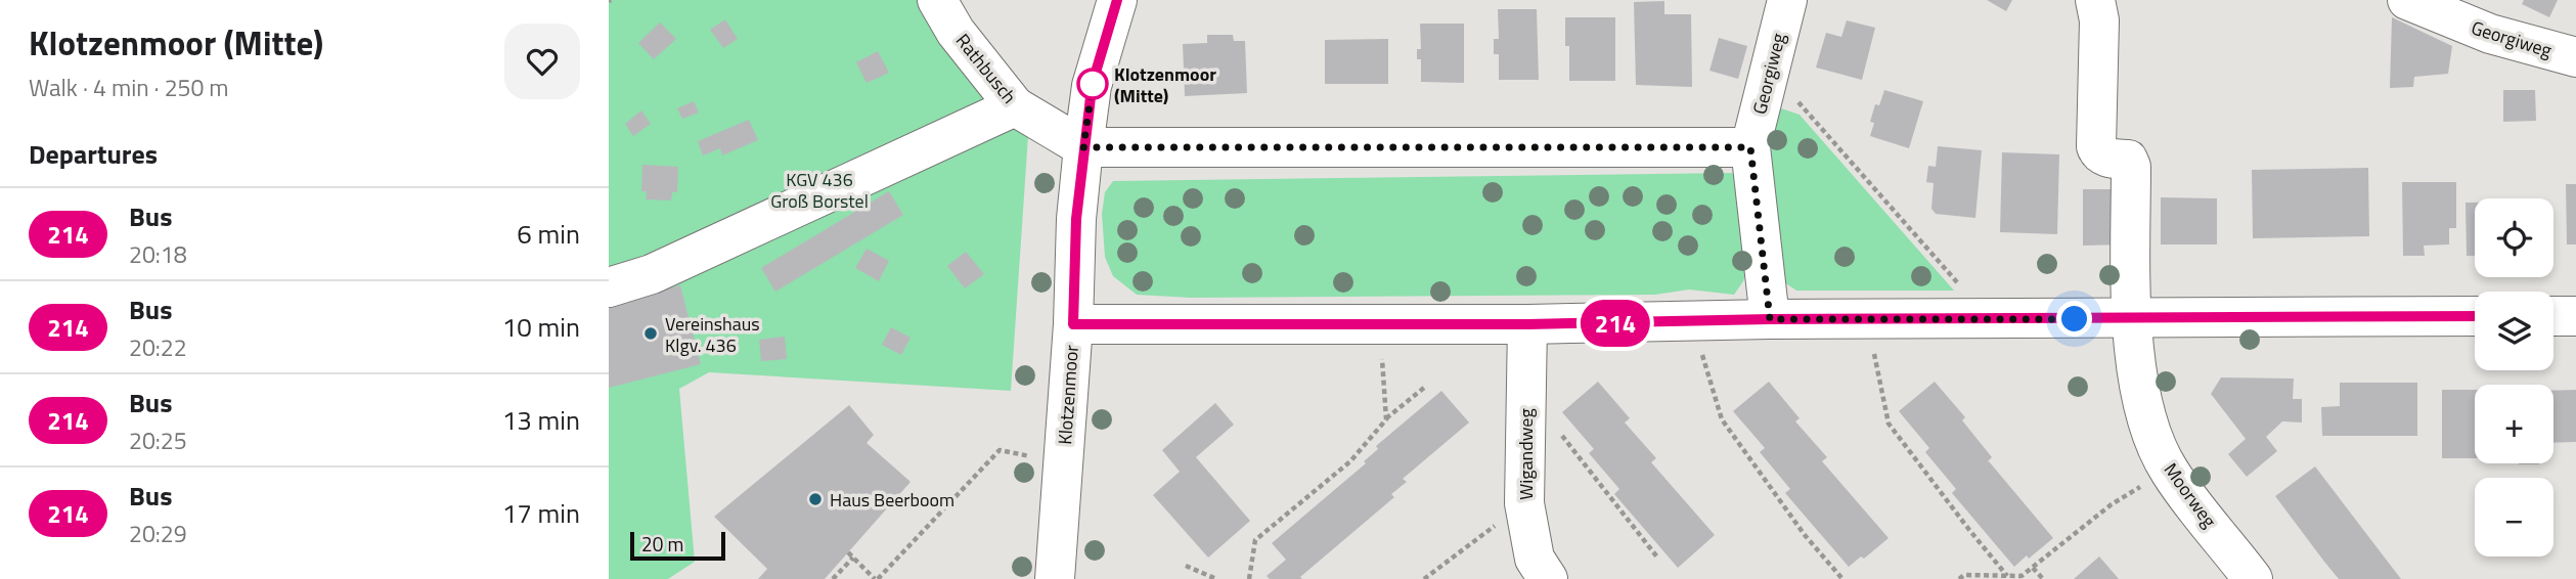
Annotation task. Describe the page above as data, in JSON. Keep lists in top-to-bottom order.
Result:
{
  "streets": {
    "street": [
      "Georgiweg",
      "Rathbusch",
      "Klotzenmoor",
      "Wigandweg",
      "Moorweg"
    ]
  },
  "crossings": [
    ["Rathbusch", "Klotzenmoor"]
  ],
  "parks": ["KGV 436 Groß Borstel"],
  "places": ["Klotzenmoor (Mitte)", "Vereinshaus Klgv. 436", "Haus Beerboom"],
  "lines": ["bus line 214"],
  "scale_bar": "20 m",
  "page": {
    "heading": [
      ["Klotzenmoor (Mitte)", "Walk · 4 min · 250 m"],
      "Departures"
    ],
    "on_map": "214",
    "list": [
      {
        "mark": "214",
        "name": "Bus",
        "note": "20:18",
        "value": "6 min"
      },
      {
        "mark": "214",
        "name": "Bus",
        "note": "20:22",
        "value": "10 min"
      },
      {
        "mark": "214",
        "name": "Bus",
        "note": "20:25",
        "value": "13 min"
      },
      {
        "mark": "214",
        "name": "Bus",
        "note": "20:29",
        "value": "17 min"
      }
    ],
    "map_buttons": ["+", "−"],
    "scale": "20 m"
  }
}
